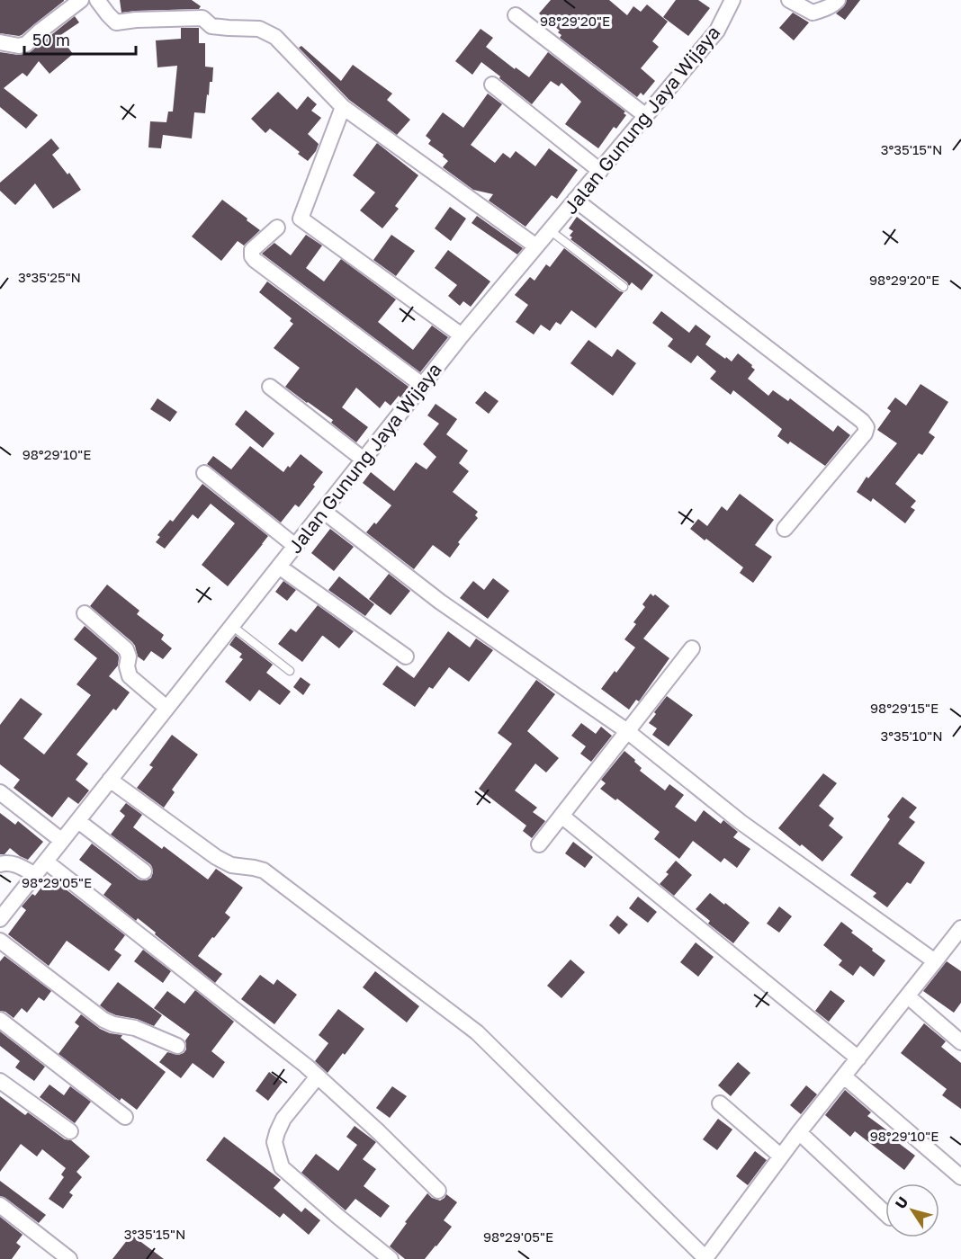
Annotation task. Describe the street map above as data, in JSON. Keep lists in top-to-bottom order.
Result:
{
  "streets": {
    "street": ["Jalan Gunung Jaya Wijaya"]
  },
  "scale_bar": "50 m",
  "north": "top left",
  "coordinates": [
    "98°29'20\"E",
    "3°35'15\"N",
    "3°35'25\"N",
    "98°29'10\"E",
    "98°29'15\"E",
    "3°35'10\"N",
    "98°29'05\"E"
  ]
}
